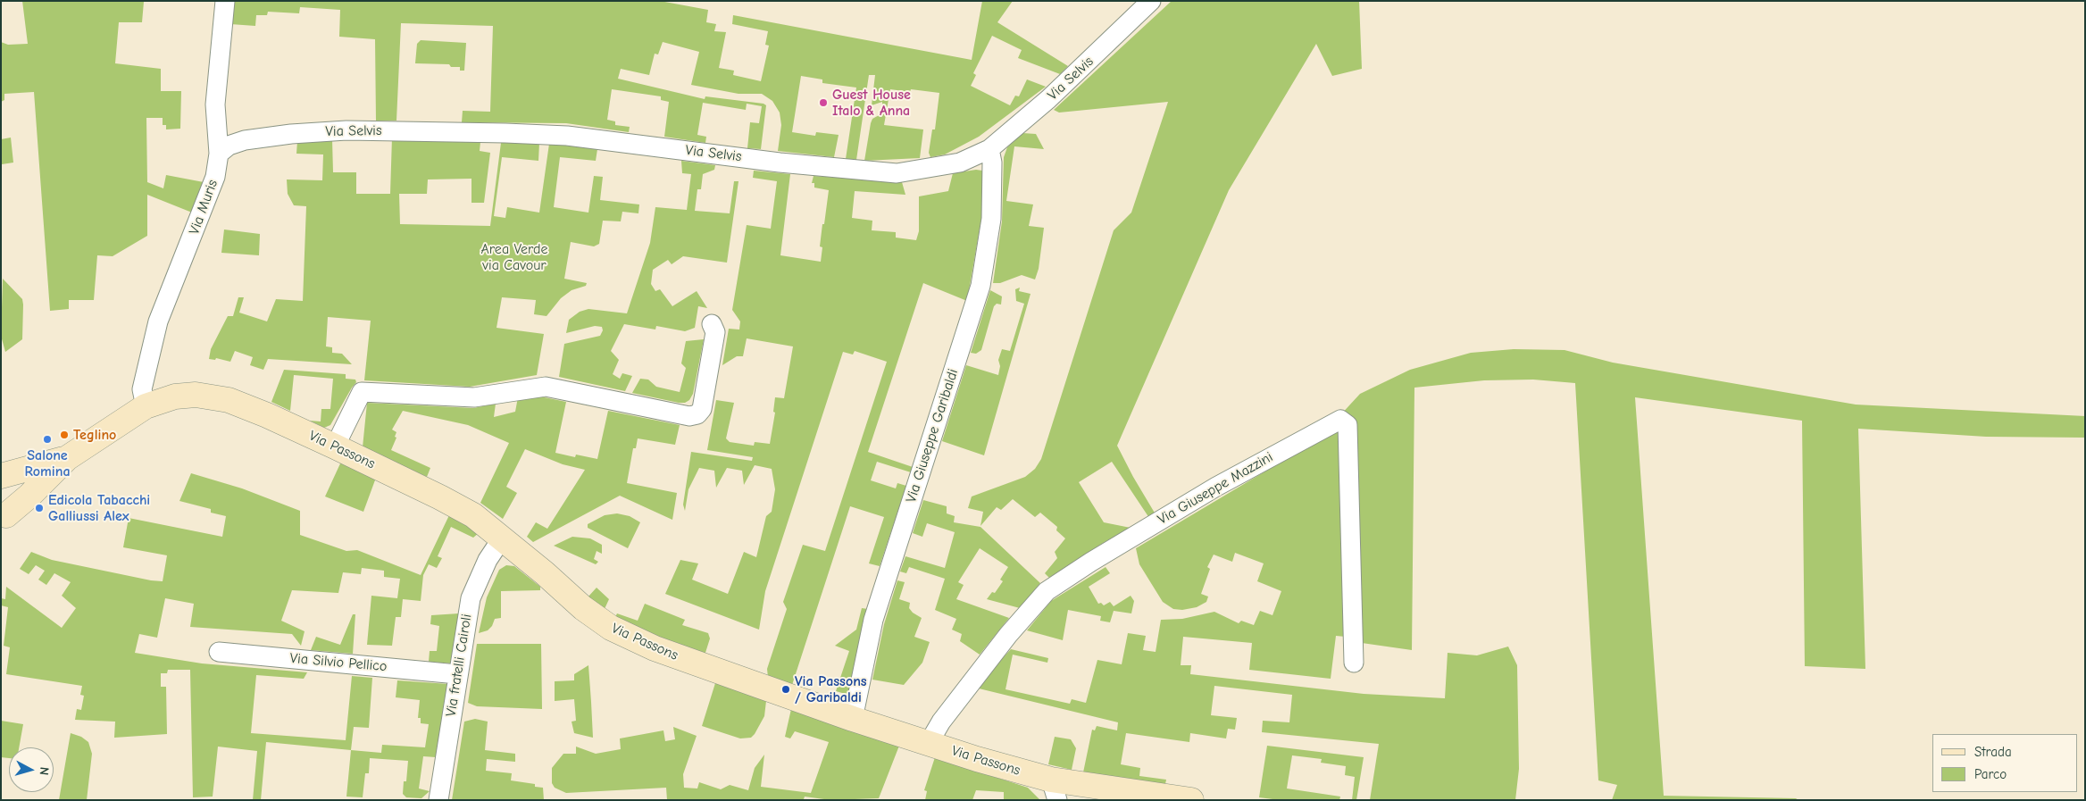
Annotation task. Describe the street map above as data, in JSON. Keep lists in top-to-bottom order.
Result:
{
  "streets": {
    "street": [
      "Via Selvis",
      "Via Muris",
      "Via Giuseppe Garibaldi",
      "Via Passons",
      "Via Giuseppe Mazzini",
      "Via Silvio Pellico",
      "Via fratelli Cairoli"
    ]
  },
  "crossings": [
    ["Via Selvis", "Via Muris"],
    ["Via Selvis", "Via Giuseppe Garibaldi"],
    ["Via Muris", "Via Passons"],
    ["Via Giuseppe Garibaldi", "Via Passons"],
    ["Via Passons", "Via Giuseppe Mazzini"],
    ["Via Passons", "Via fratelli Cairoli"],
    ["Via Silvio Pellico", "Via fratelli Cairoli"]
  ],
  "parks": ["Area Verde via Cavour"],
  "places": [
    "Guest House Italo & Anna",
    "Teglino",
    "Salone Romina",
    "Edicola Tabacchi Galliussi Alex",
    "Via Passons / Garibaldi"
  ],
  "legend": ["Strada", "Parco"],
  "north": "right"
}
